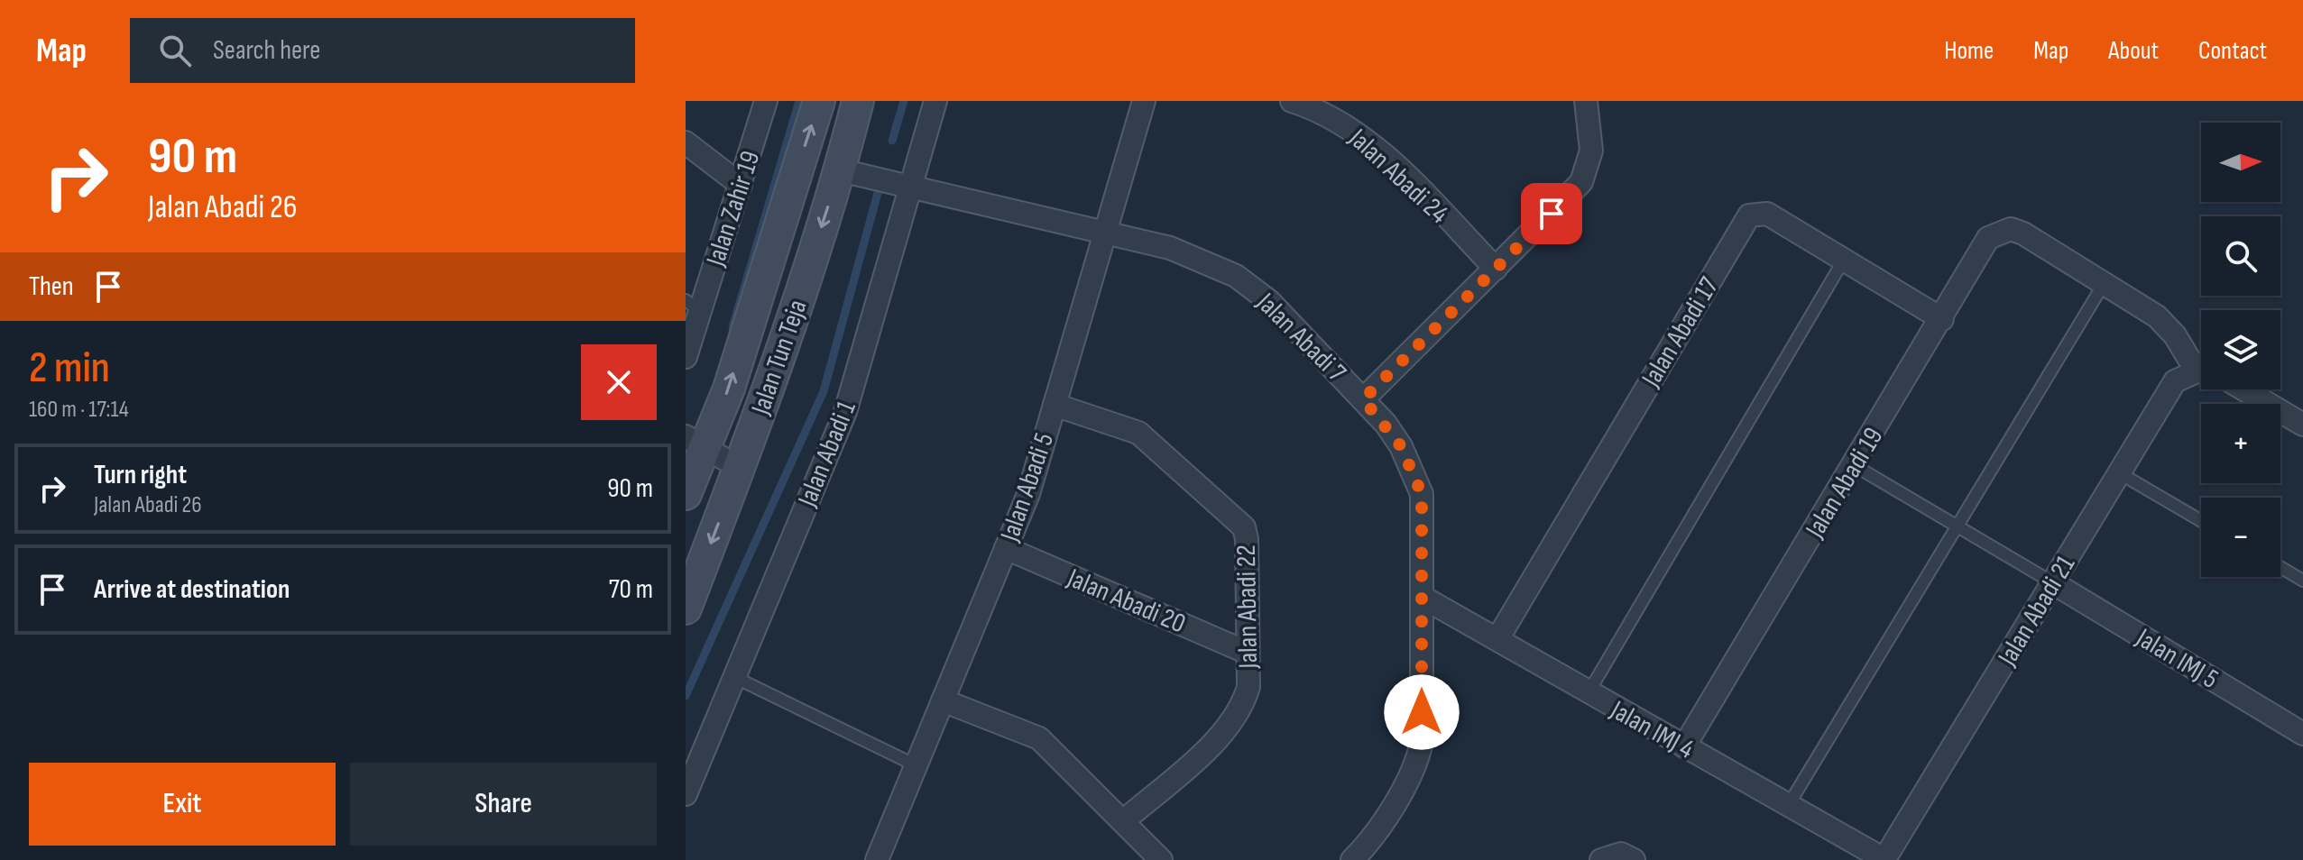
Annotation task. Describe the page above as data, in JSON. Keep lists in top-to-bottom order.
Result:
{
  "streets": {
    "main road": ["Jalan Tun Teja"],
    "street": [
      "Jalan Abadi 24",
      "Jalan Zahir 19",
      "Jalan Abadi 17",
      "Jalan Abadi 7",
      "Jalan Abadi 1",
      "Jalan Abadi 19",
      "Jalan Abadi 5",
      "Jalan Abadi 20",
      "Jalan Abadi 22",
      "Jalan Abadi 21",
      "Jalan IMJ 5",
      "Jalan IMJ 4"
    ]
  },
  "crossings": [
    ["Jalan Abadi 17", "Jalan Abadi 19"],
    ["Jalan Abadi 17", "Jalan IMJ 4"],
    ["Jalan Abadi 7", "Jalan Tun Teja"],
    ["Jalan Abadi 7", "Jalan Abadi 1"],
    ["Jalan Abadi 7", "Jalan Abadi 5"],
    ["Jalan Abadi 7", "Jalan IMJ 4"],
    ["Jalan Abadi 19", "Jalan IMJ 4"],
    ["Jalan Abadi 5", "Jalan Abadi 20"],
    ["Jalan Abadi 5", "Jalan Abadi 22"],
    ["Jalan Abadi 20", "Jalan Abadi 22"],
    ["Jalan Abadi 21", "Jalan IMJ 5"],
    ["Jalan Abadi 21", "Jalan IMJ 4"]
  ],
  "north": "right",
  "page": {
    "header": "Map",
    "search": "Search here",
    "nav": [
      "Home",
      "Map",
      "About",
      "Contact"
    ],
    "turn": ["90 m", "Jalan Abadi 26"],
    "map_buttons": ["+", "−"],
    "then": "Then",
    "heading": ["2 min", "160 m · 17:14"],
    "list": [
      {
        "name": "Turn right",
        "note": "Jalan Abadi 26",
        "value": "90 m"
      },
      {
        "name": "Arrive at destination",
        "value": "70 m"
      }
    ],
    "buttons": ["Exit", "Share"]
  }
}
